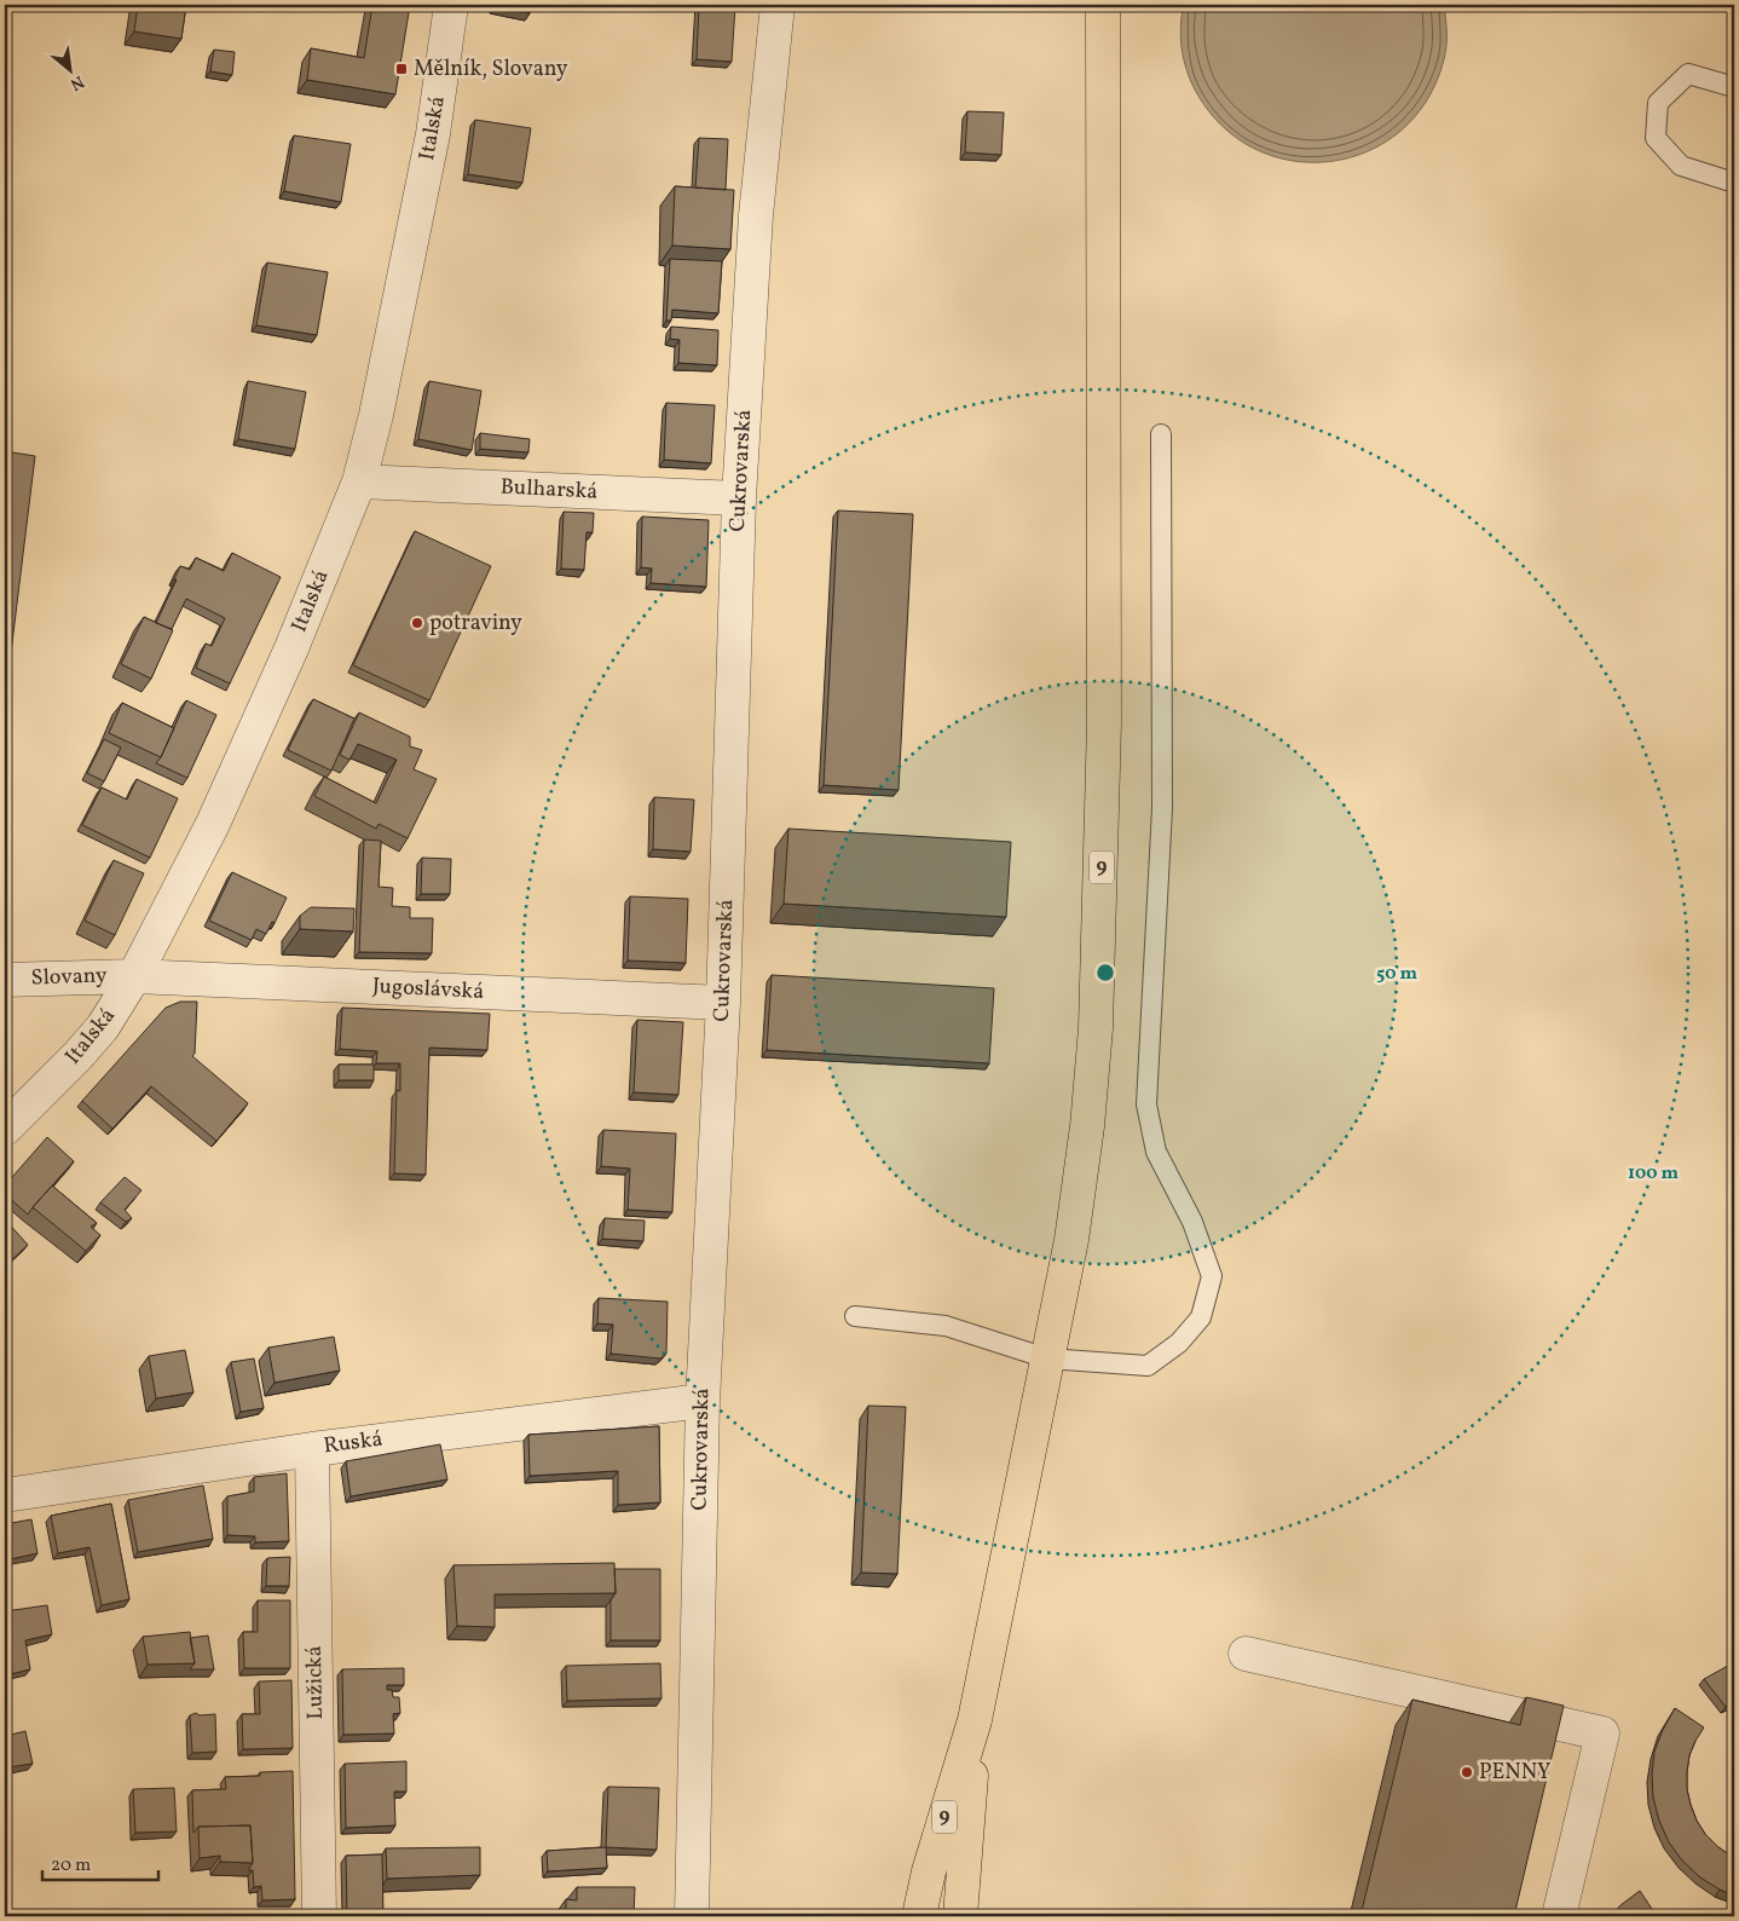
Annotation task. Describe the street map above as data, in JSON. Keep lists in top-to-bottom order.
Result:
{
  "streets": {
    "main road": ["9"],
    "street": [
      "Italská",
      "Cukrovarská",
      "Bulharská",
      "Slovany",
      "Jugoslávská",
      "Ruská",
      "Lužická"
    ]
  },
  "crossings": [
    ["Italská", "Bulharská"],
    ["Italská", "Slovany"],
    ["Italská", "Jugoslávská"],
    ["Cukrovarská", "Bulharská"],
    ["Cukrovarská", "Jugoslávská"],
    ["Cukrovarská", "Ruská"],
    ["Slovany", "Jugoslávská"],
    ["Ruská", "Lužická"]
  ],
  "places": {
    "transit": ["Mělník, Slovany"],
    "other": ["potraviny", "PENNY"]
  },
  "scale_bar": "20 m",
  "north": "bottom right",
  "rings": ["50 m", "100 m"]
}
